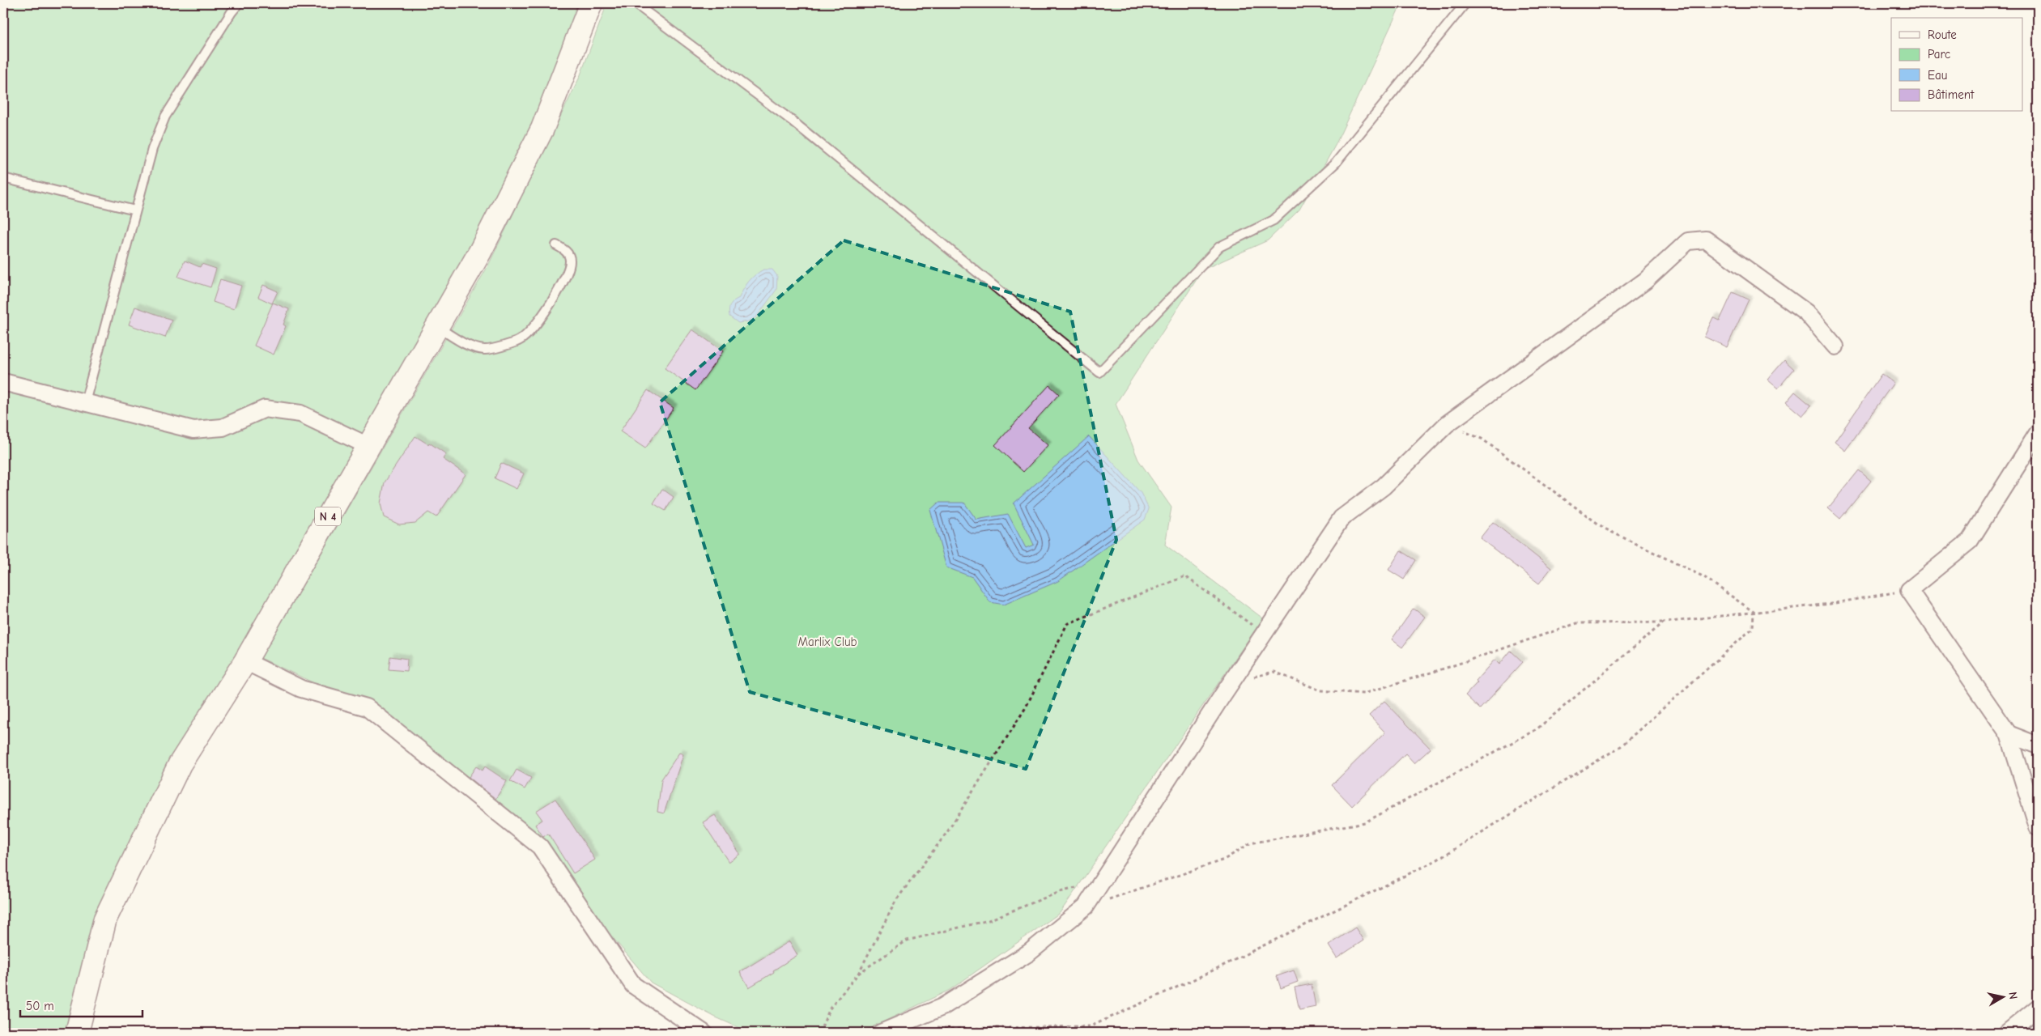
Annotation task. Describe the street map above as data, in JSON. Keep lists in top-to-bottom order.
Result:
{
  "streets": {
    "main road": ["N 4"]
  },
  "parks": ["Marlix Club"],
  "legend": [
    "Route",
    "Parc",
    "Eau",
    "Bâtiment"
  ],
  "scale_bar": "50 m",
  "north": "right"
}
